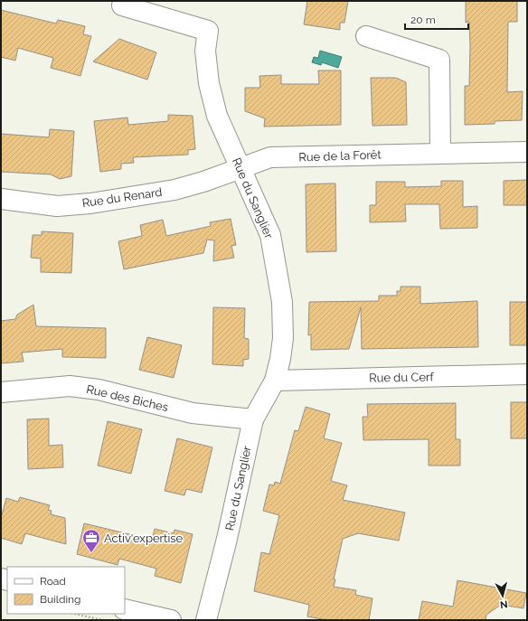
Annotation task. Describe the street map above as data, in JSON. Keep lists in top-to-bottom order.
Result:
{
  "streets": {
    "street": [
      "Rue de la Forêt",
      "Rue du Renard",
      "Rue du Sanglier",
      "Rue du Cerf",
      "Rue des Biches"
    ]
  },
  "crossings": [
    ["Rue de la Forêt", "Rue du Renard"],
    ["Rue de la Forêt", "Rue du Sanglier"],
    ["Rue du Renard", "Rue du Sanglier"],
    ["Rue du Sanglier", "Rue du Cerf"],
    ["Rue du Sanglier", "Rue des Biches"]
  ],
  "places": {
    "office": ["Activ'expertise"]
  },
  "legend": ["Road", "Building"],
  "scale_bar": "20 m",
  "north": "bottom"
}
